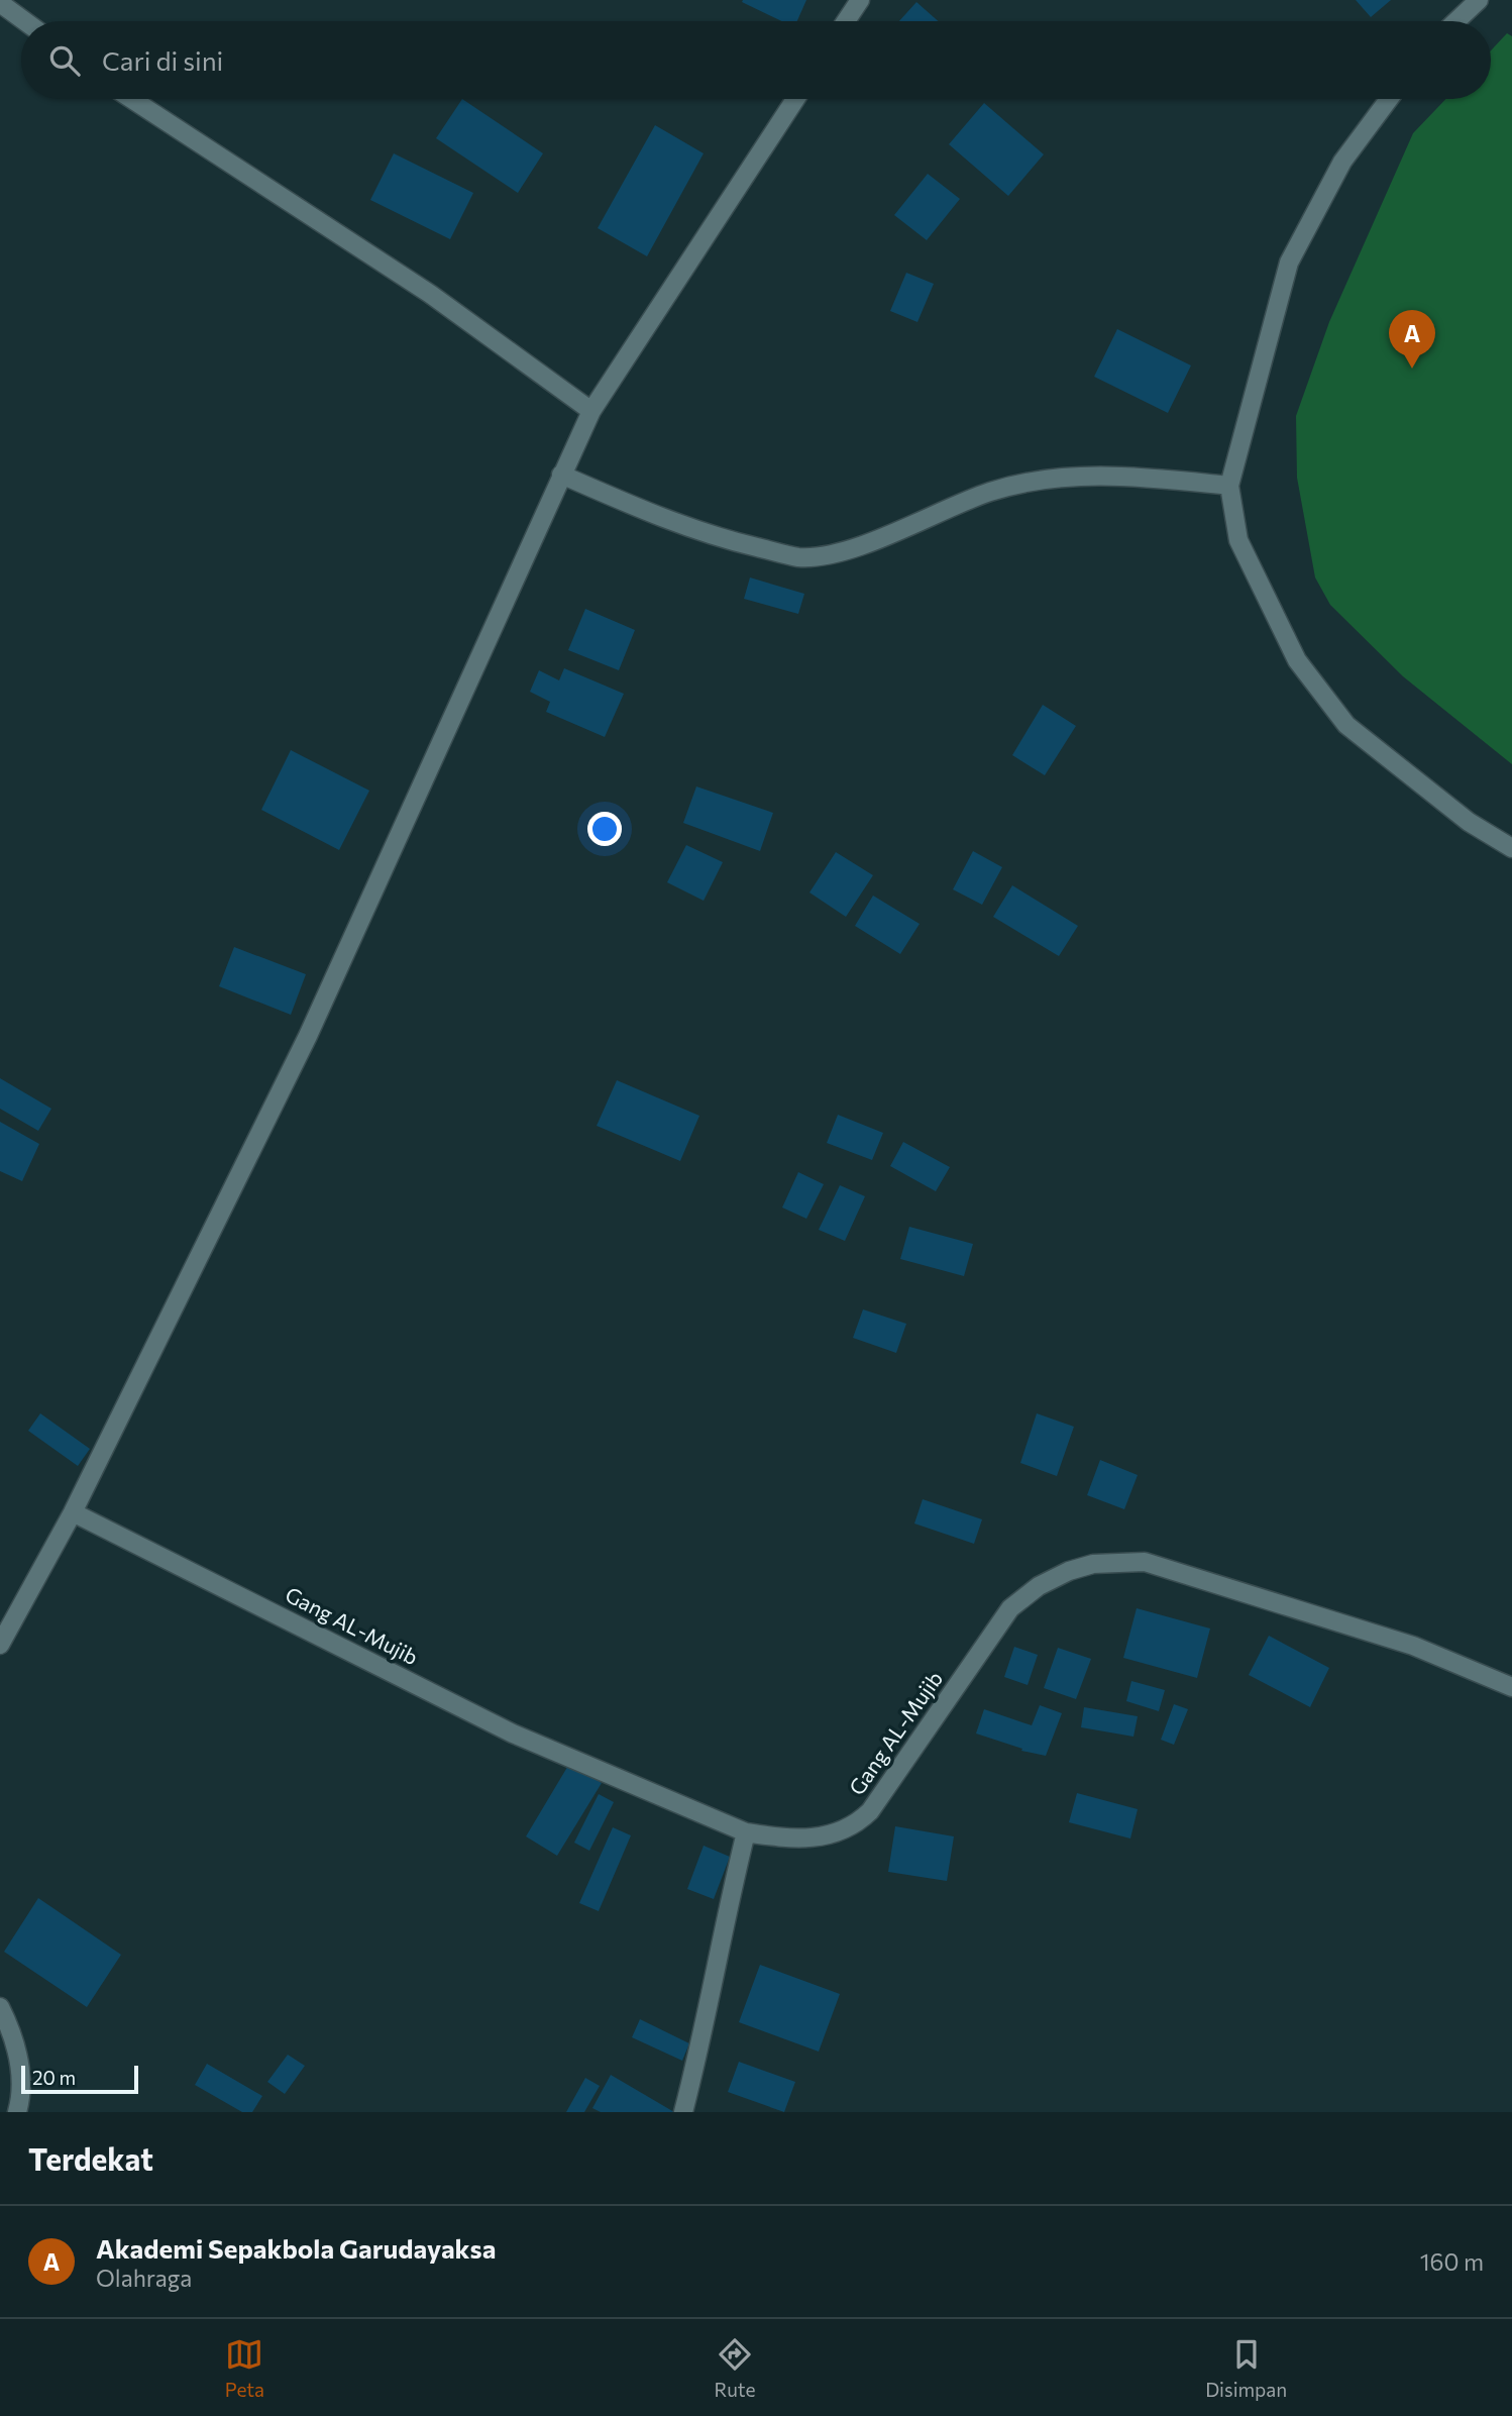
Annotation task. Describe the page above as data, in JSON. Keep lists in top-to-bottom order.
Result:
{
  "streets": {
    "street": ["Gang AL-Mujib"]
  },
  "scale_bar": "20 m",
  "page": {
    "search": "Cari di sini",
    "pins": "A",
    "scale": "20 m",
    "heading": "Terdekat",
    "list": [
      {
        "mark": "A",
        "name": "Akademi Sepakbola Garudayaksa",
        "note": "Olahraga",
        "value": "160 m"
      }
    ],
    "nav": ["Peta", "Rute", "Disimpan"]
  }
}
